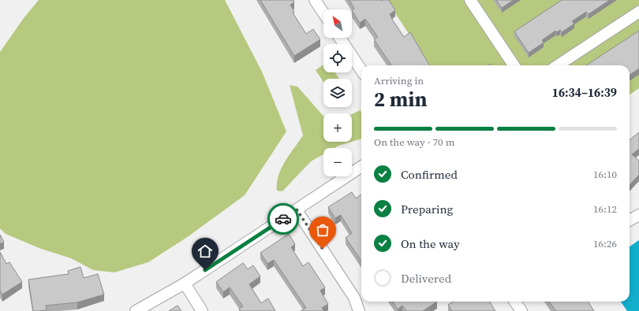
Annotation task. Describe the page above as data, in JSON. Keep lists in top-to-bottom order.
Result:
{
  "north": "top left",
  "page": {
    "map_buttons": ["+", "−"],
    "heading": ["2 min", "Arriving in", "16:34–16:39"],
    "bar": "On the way · 70 m",
    "list": [
      ["Confirmed", "16:10"],
      ["Preparing", "16:12"],
      ["On the way", "16:26"],
      "Delivered"
    ]
  }
}
